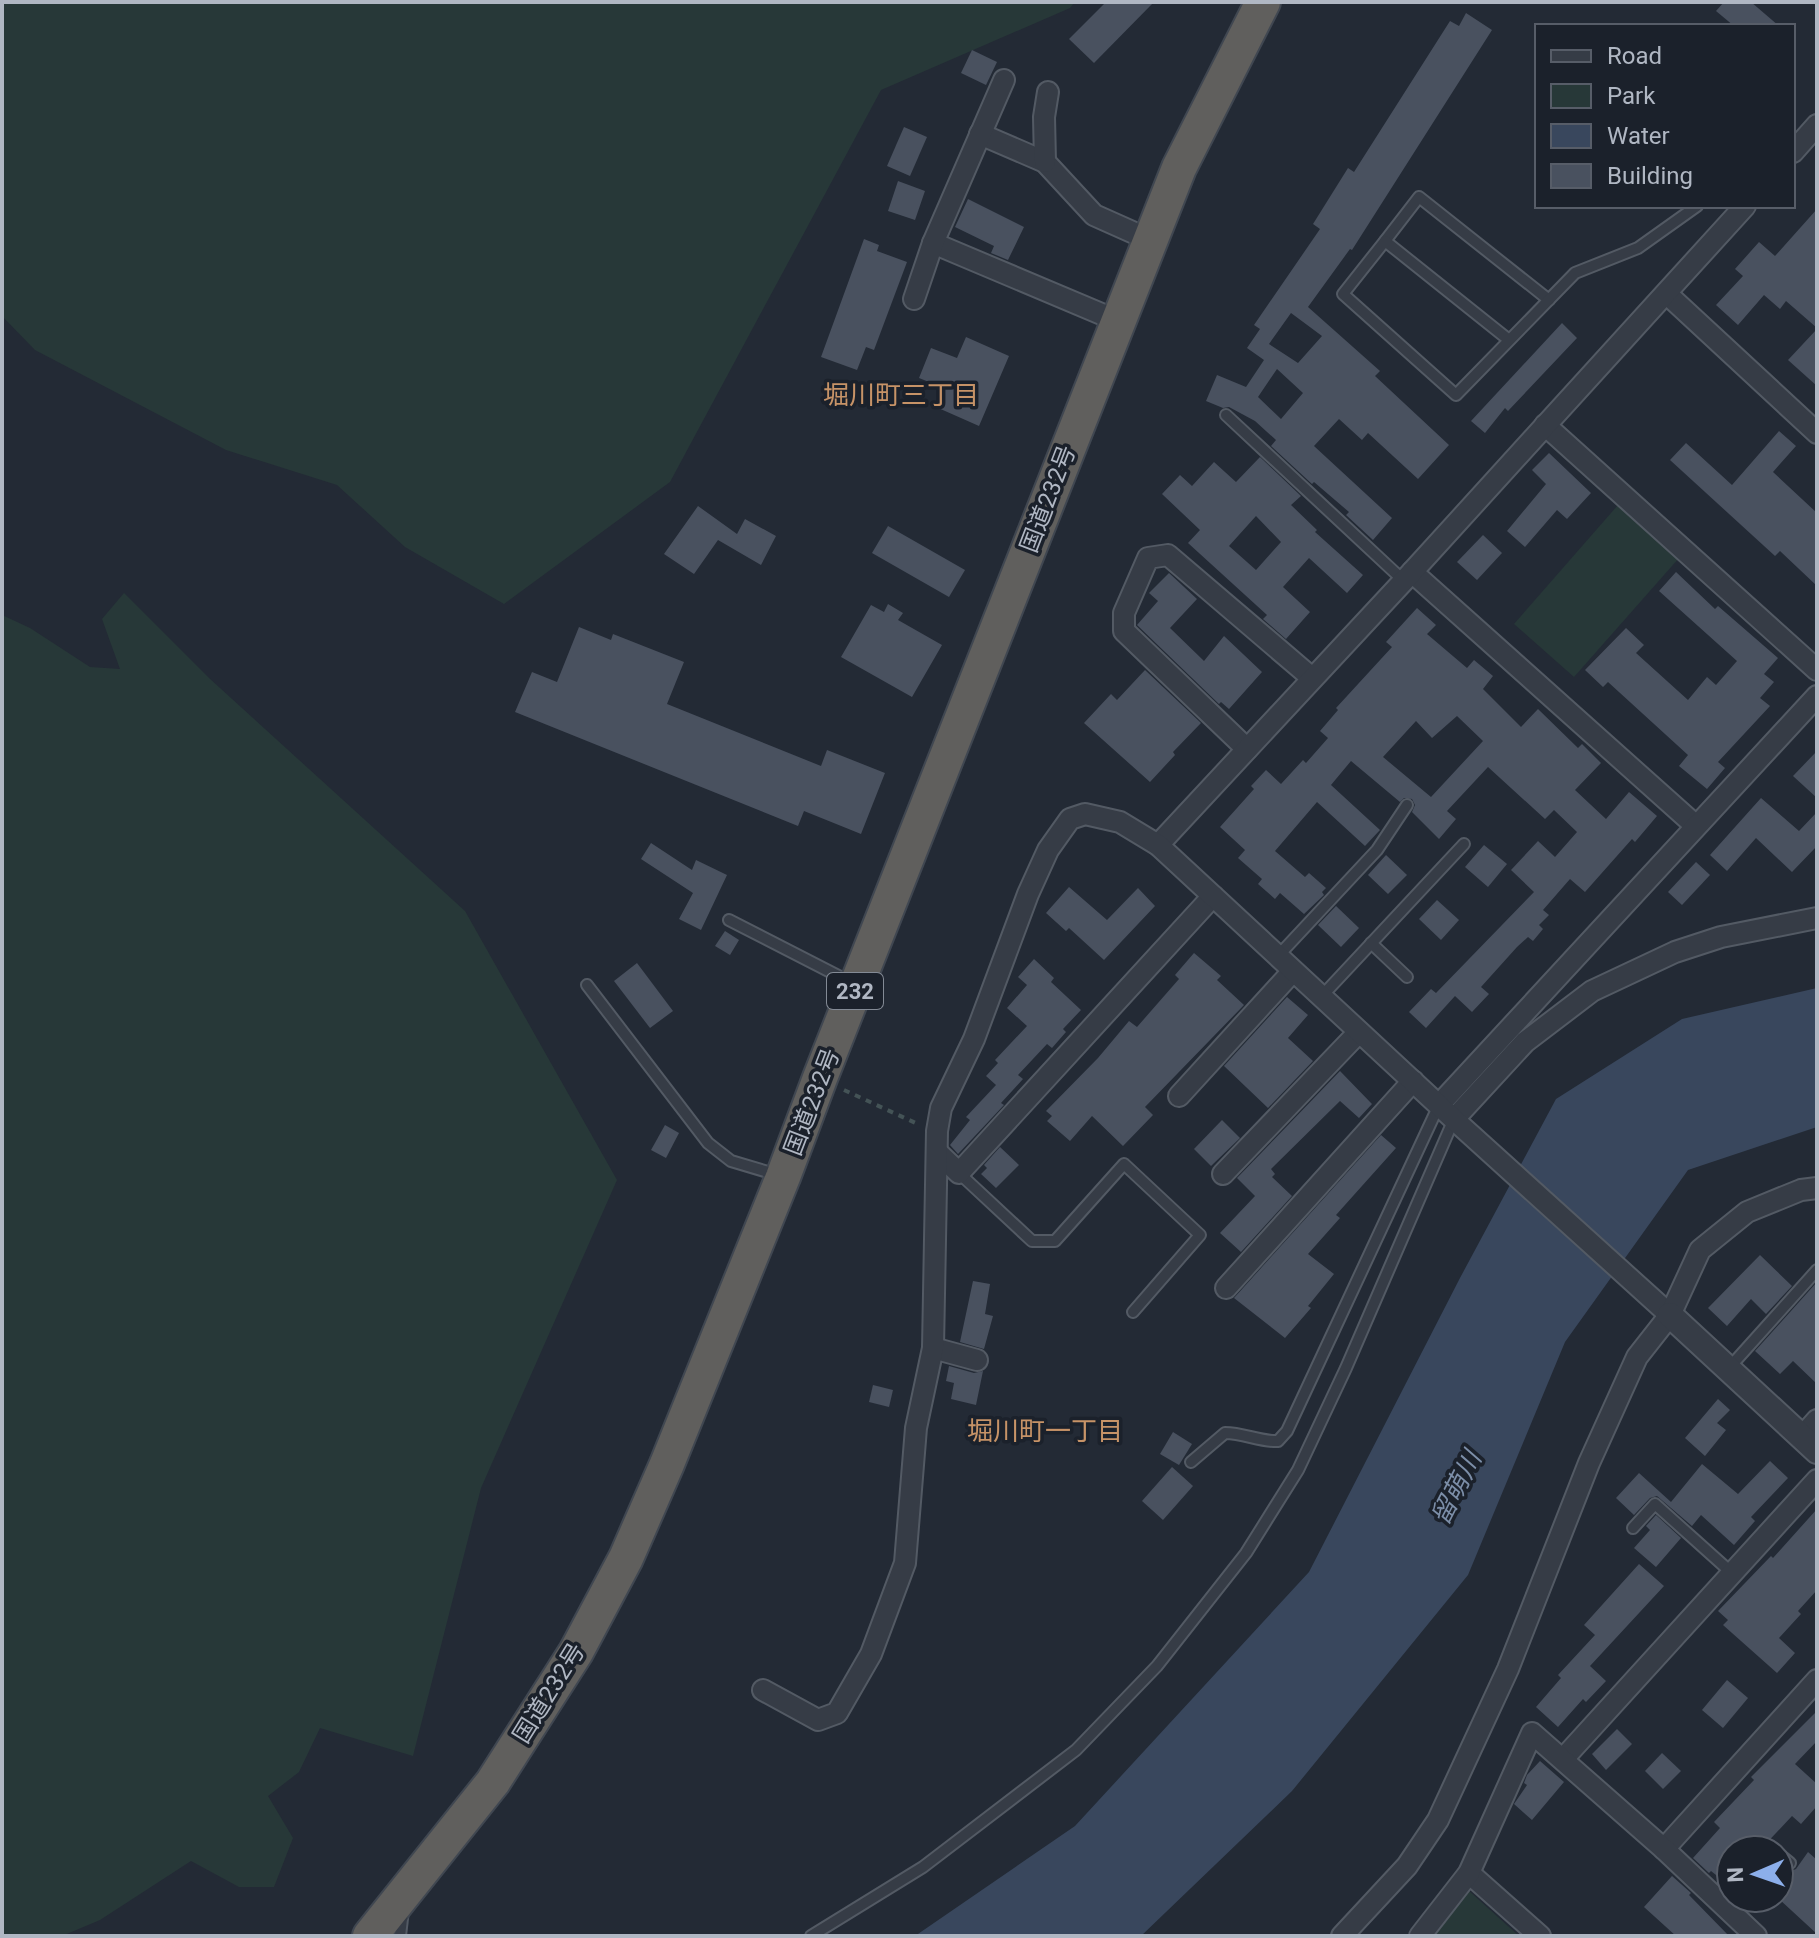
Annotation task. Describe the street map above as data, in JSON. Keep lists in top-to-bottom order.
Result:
{
  "streets": {
    "highway": ["国道232号", "232"]
  },
  "districts": ["堀川町三丁目", "堀川町一丁目"],
  "water": ["留萌川"],
  "legend": [
    "Road",
    "Park",
    "Water",
    "Building"
  ],
  "north": "left"
}
